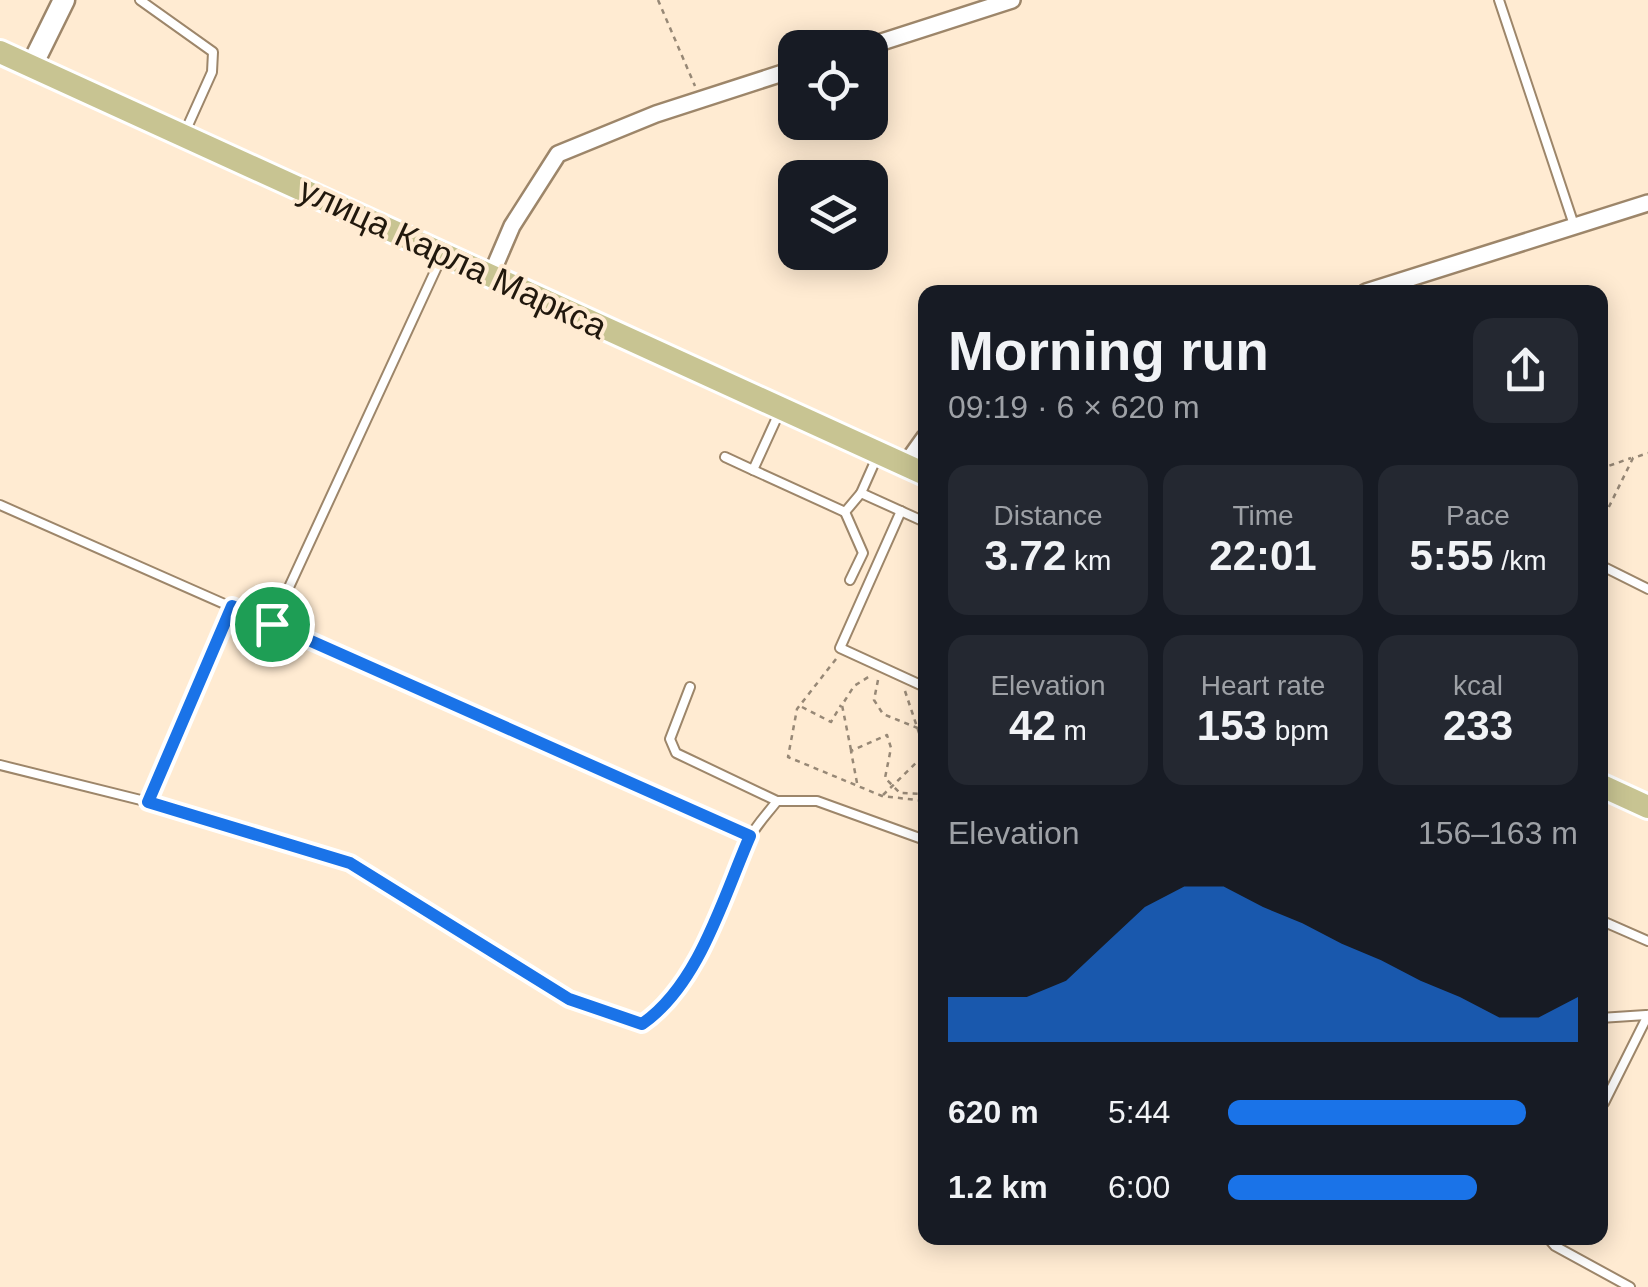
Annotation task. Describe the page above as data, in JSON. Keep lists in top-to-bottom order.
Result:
{
  "streets": {
    "main road": ["улица Карла Маркса"]
  },
  "page": {
    "heading": ["Morning run", "09:19 · 6 × 620 m"],
    "stats": [
      ["Distance", "3.72 km"],
      ["Time", "22:01"],
      ["Pace", "5:55 /km"],
      ["Elevation", "42 m"],
      ["Heart rate", "153 bpm"],
      ["kcal", "233"]
    ],
    "chart": ["Elevation", "156–163 m"],
    "list": [
      {
        "name": "620 m",
        "note": "5:44"
      },
      {
        "name": "1.2 km",
        "note": "6:00"
      }
    ]
  }
}
